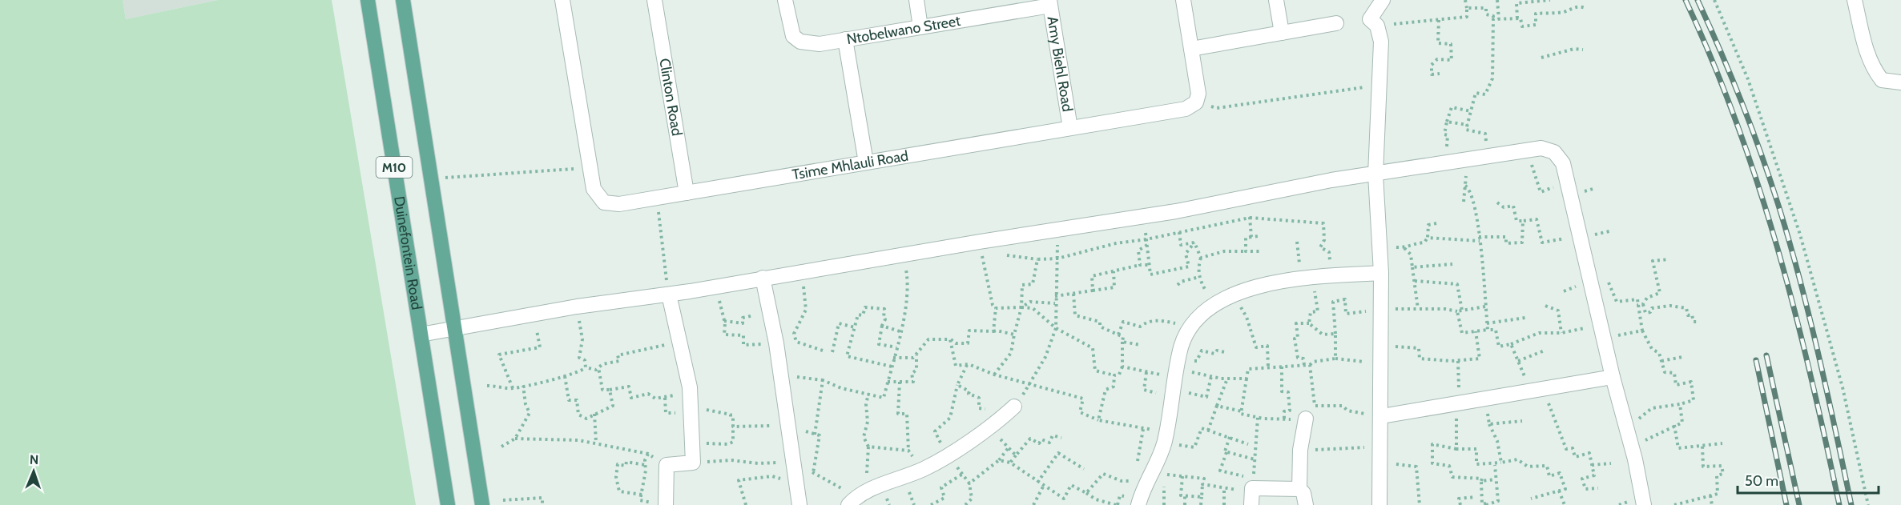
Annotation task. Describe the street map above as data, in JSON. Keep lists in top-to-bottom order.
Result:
{
  "streets": {
    "main road": ["M10", "Duinefontein Road"],
    "street": [
      "Ntobelwano Street",
      "Amy Biehl Road",
      "Clinton Road",
      "Tsime Mhlauli Road"
    ]
  },
  "crossings": [
    ["Ntobelwano Street", "Amy Biehl Road"],
    ["Amy Biehl Road", "Tsime Mhlauli Road"],
    ["Clinton Road", "Tsime Mhlauli Road"]
  ],
  "scale_bar": "50 m",
  "north": "top"
}
